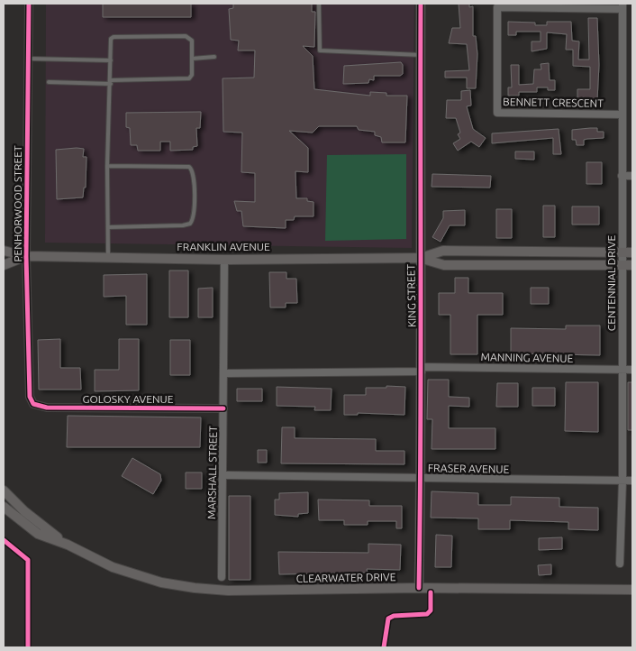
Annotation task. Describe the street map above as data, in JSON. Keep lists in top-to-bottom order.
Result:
{
  "streets": {
    "main road": ["FRANKLIN AVENUE", "CLEARWATER DRIVE"],
    "street": [
      "BENNETT CRESCENT",
      "PENHORWOOD STREET",
      "CENTENNIAL DRIVE",
      "KING STREET",
      "MANNING AVENUE",
      "GOLOSKY AVENUE",
      "FRASER AVENUE",
      "MARSHALL STREET"
    ]
  },
  "crossings": [
    ["BENNETT CRESCENT", "CENTENNIAL DRIVE"],
    ["PENHORWOOD STREET", "FRANKLIN AVENUE"],
    ["PENHORWOOD STREET", "GOLOSKY AVENUE"],
    ["FRANKLIN AVENUE", "CENTENNIAL DRIVE"],
    ["FRANKLIN AVENUE", "KING STREET"],
    ["FRANKLIN AVENUE", "MARSHALL STREET"],
    ["CENTENNIAL DRIVE", "MANNING AVENUE"],
    ["CENTENNIAL DRIVE", "FRASER AVENUE"],
    ["KING STREET", "MANNING AVENUE"],
    ["KING STREET", "FRASER AVENUE"],
    ["KING STREET", "CLEARWATER DRIVE"],
    ["MANNING AVENUE", "MARSHALL STREET"],
    ["GOLOSKY AVENUE", "MARSHALL STREET"],
    ["FRASER AVENUE", "MARSHALL STREET"]
  ]
}
